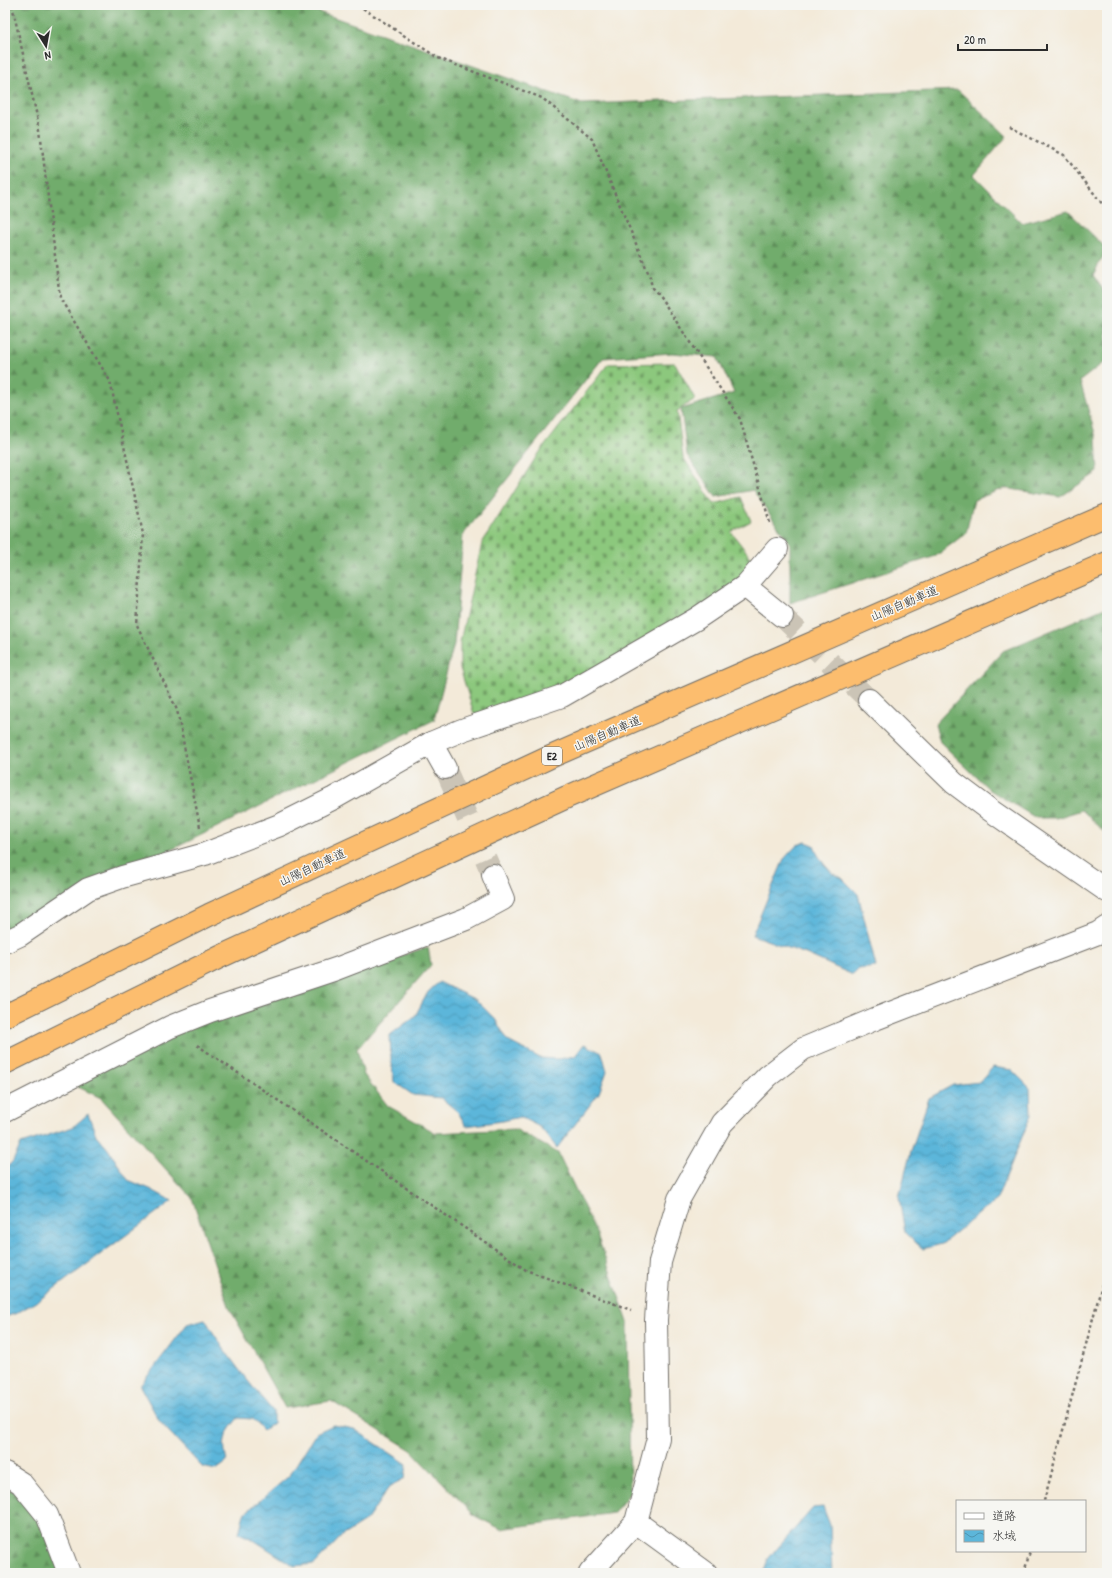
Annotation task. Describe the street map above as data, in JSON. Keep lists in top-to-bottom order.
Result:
{
  "streets": {
    "highway": ["山陽自動車道", "E2"]
  },
  "legend": ["道路", "水域"],
  "scale_bar": "20 m",
  "north": "bottom"
}
